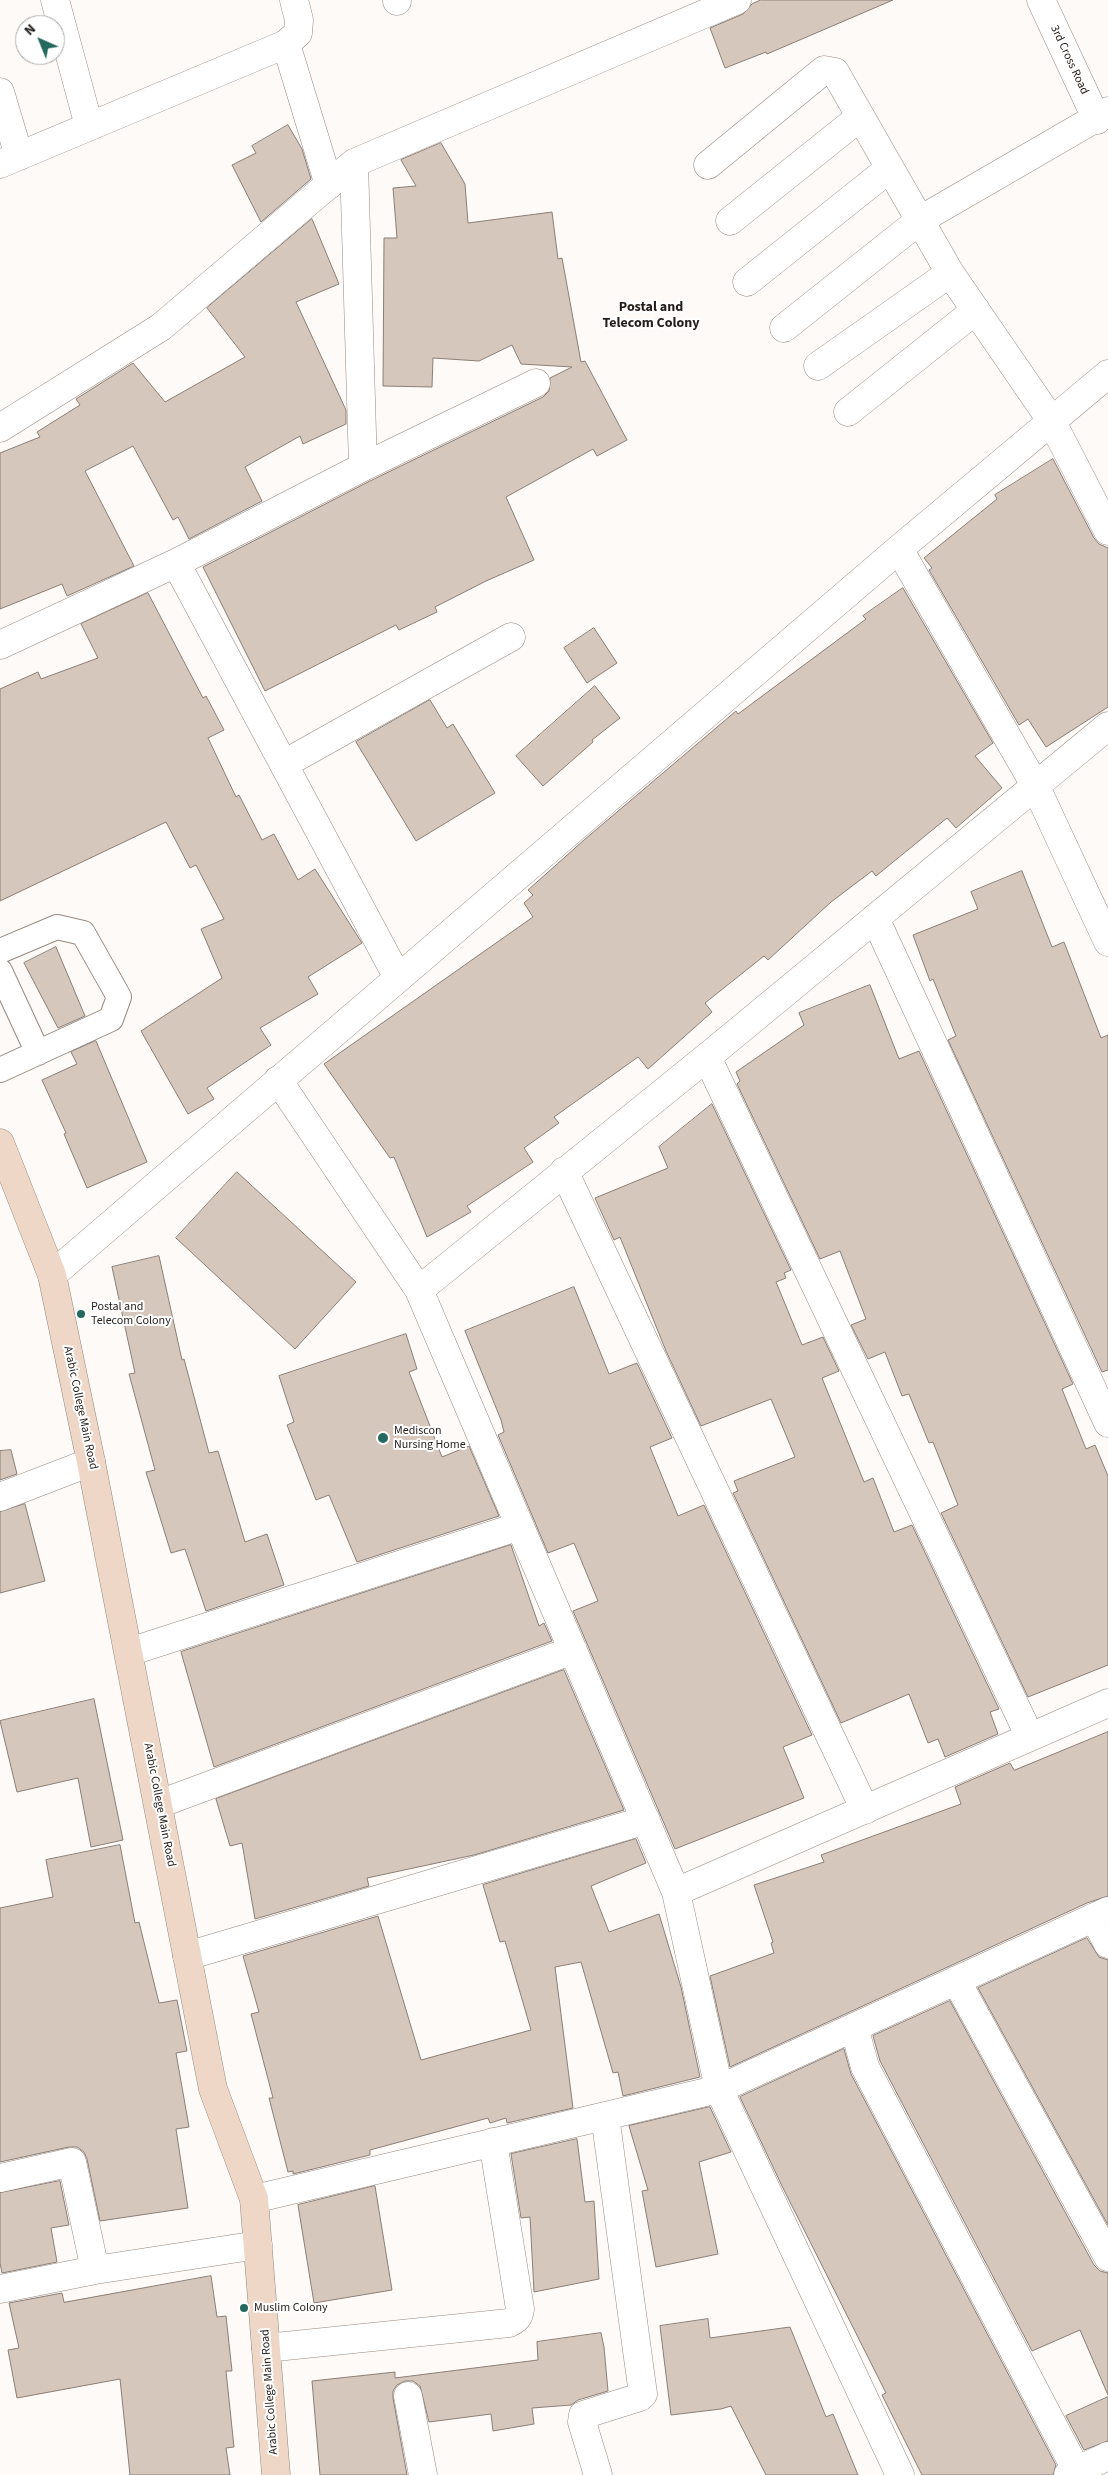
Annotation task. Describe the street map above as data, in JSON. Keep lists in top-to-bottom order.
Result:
{
  "streets": {
    "main road": ["Arabic College Main Road"],
    "street": ["3rd Cross Road"]
  },
  "districts": ["Postal and Telecom Colony"],
  "places": ["Postal and Telecom Colony", "Mediscon Nursing Home", "Muslim Colony"],
  "north": "top left"
}
